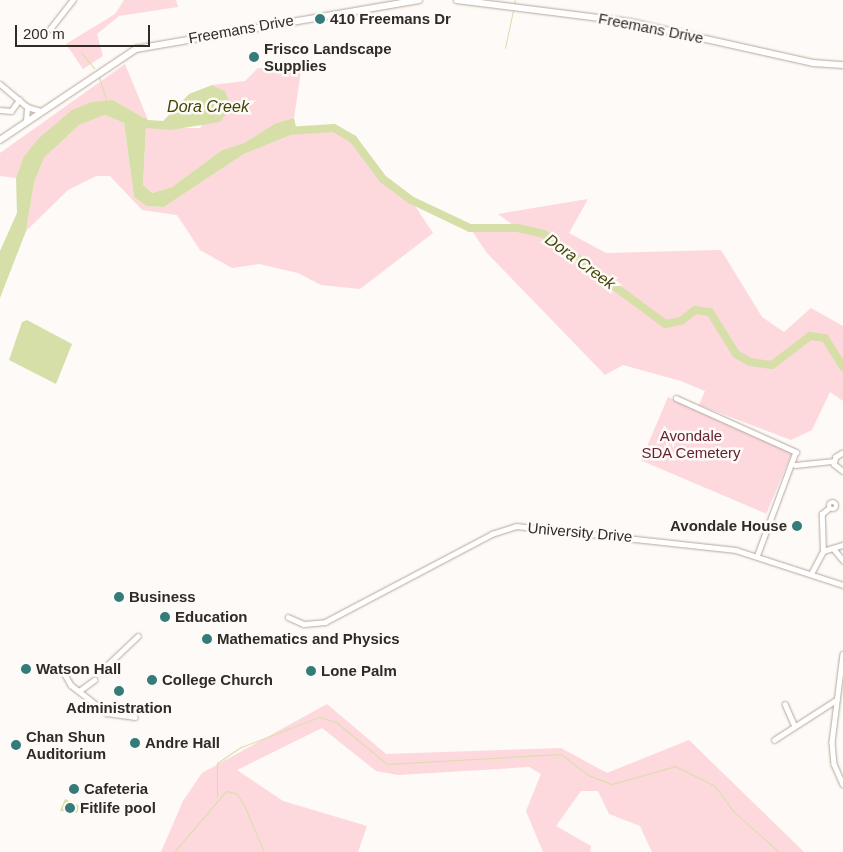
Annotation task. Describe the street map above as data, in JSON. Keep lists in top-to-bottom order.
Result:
{
  "streets": {
    "main road": ["Freemans Drive"],
    "street": ["University Drive"]
  },
  "water": ["Dora Creek"],
  "parks": ["Avondale SDA Cemetery"],
  "places": [
    "410 Freemans Dr",
    "Frisco Landscape Supplies",
    "Avondale House",
    "Business",
    "Education",
    "Mathematics and Physics",
    "Watson Hall",
    "Lone Palm",
    "College Church",
    "Administration",
    "Andre Hall",
    "Chan Shun Auditorium",
    "Cafeteria",
    "Fitlife pool"
  ],
  "scale_bar": "200 m"
}
